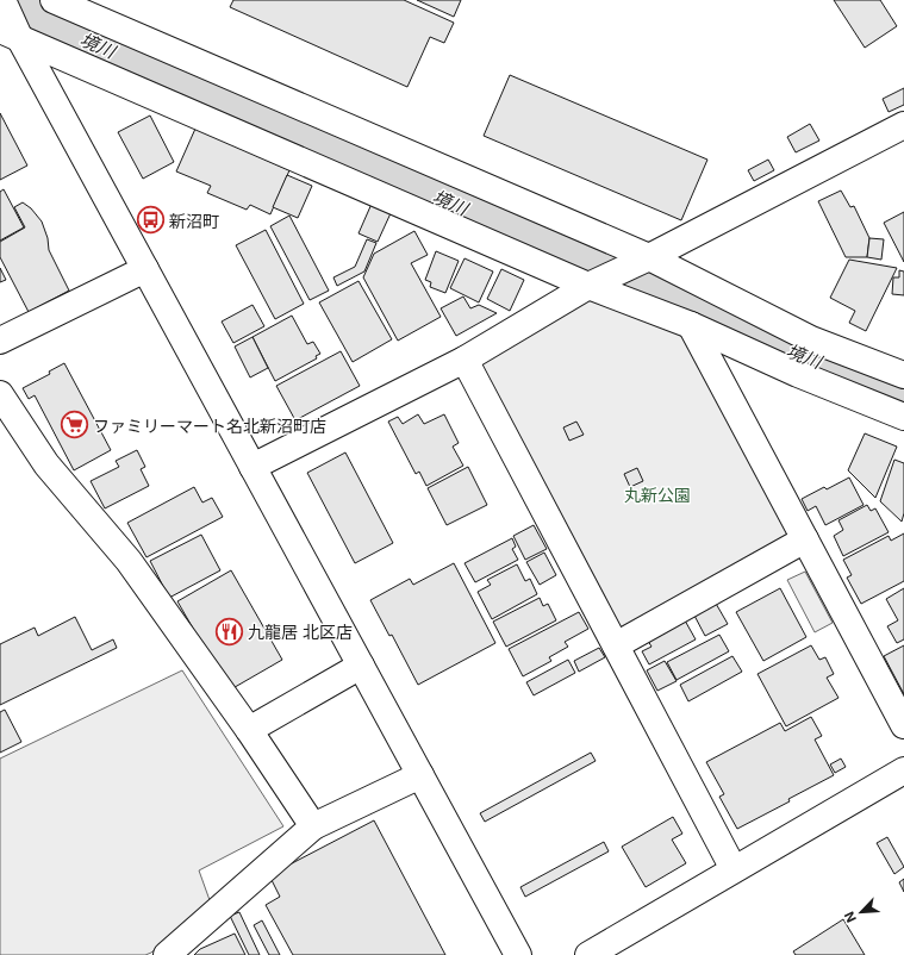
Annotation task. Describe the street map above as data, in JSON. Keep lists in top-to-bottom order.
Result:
{
  "water": ["境川"],
  "parks": ["丸新公園"],
  "places": {
    "bus stop": ["新沼町"],
    "supermarket": ["ファミリーマート名北新沼町店"],
    "restaurant": ["九龍居 北区店"]
  },
  "north": "bottom left"
}
